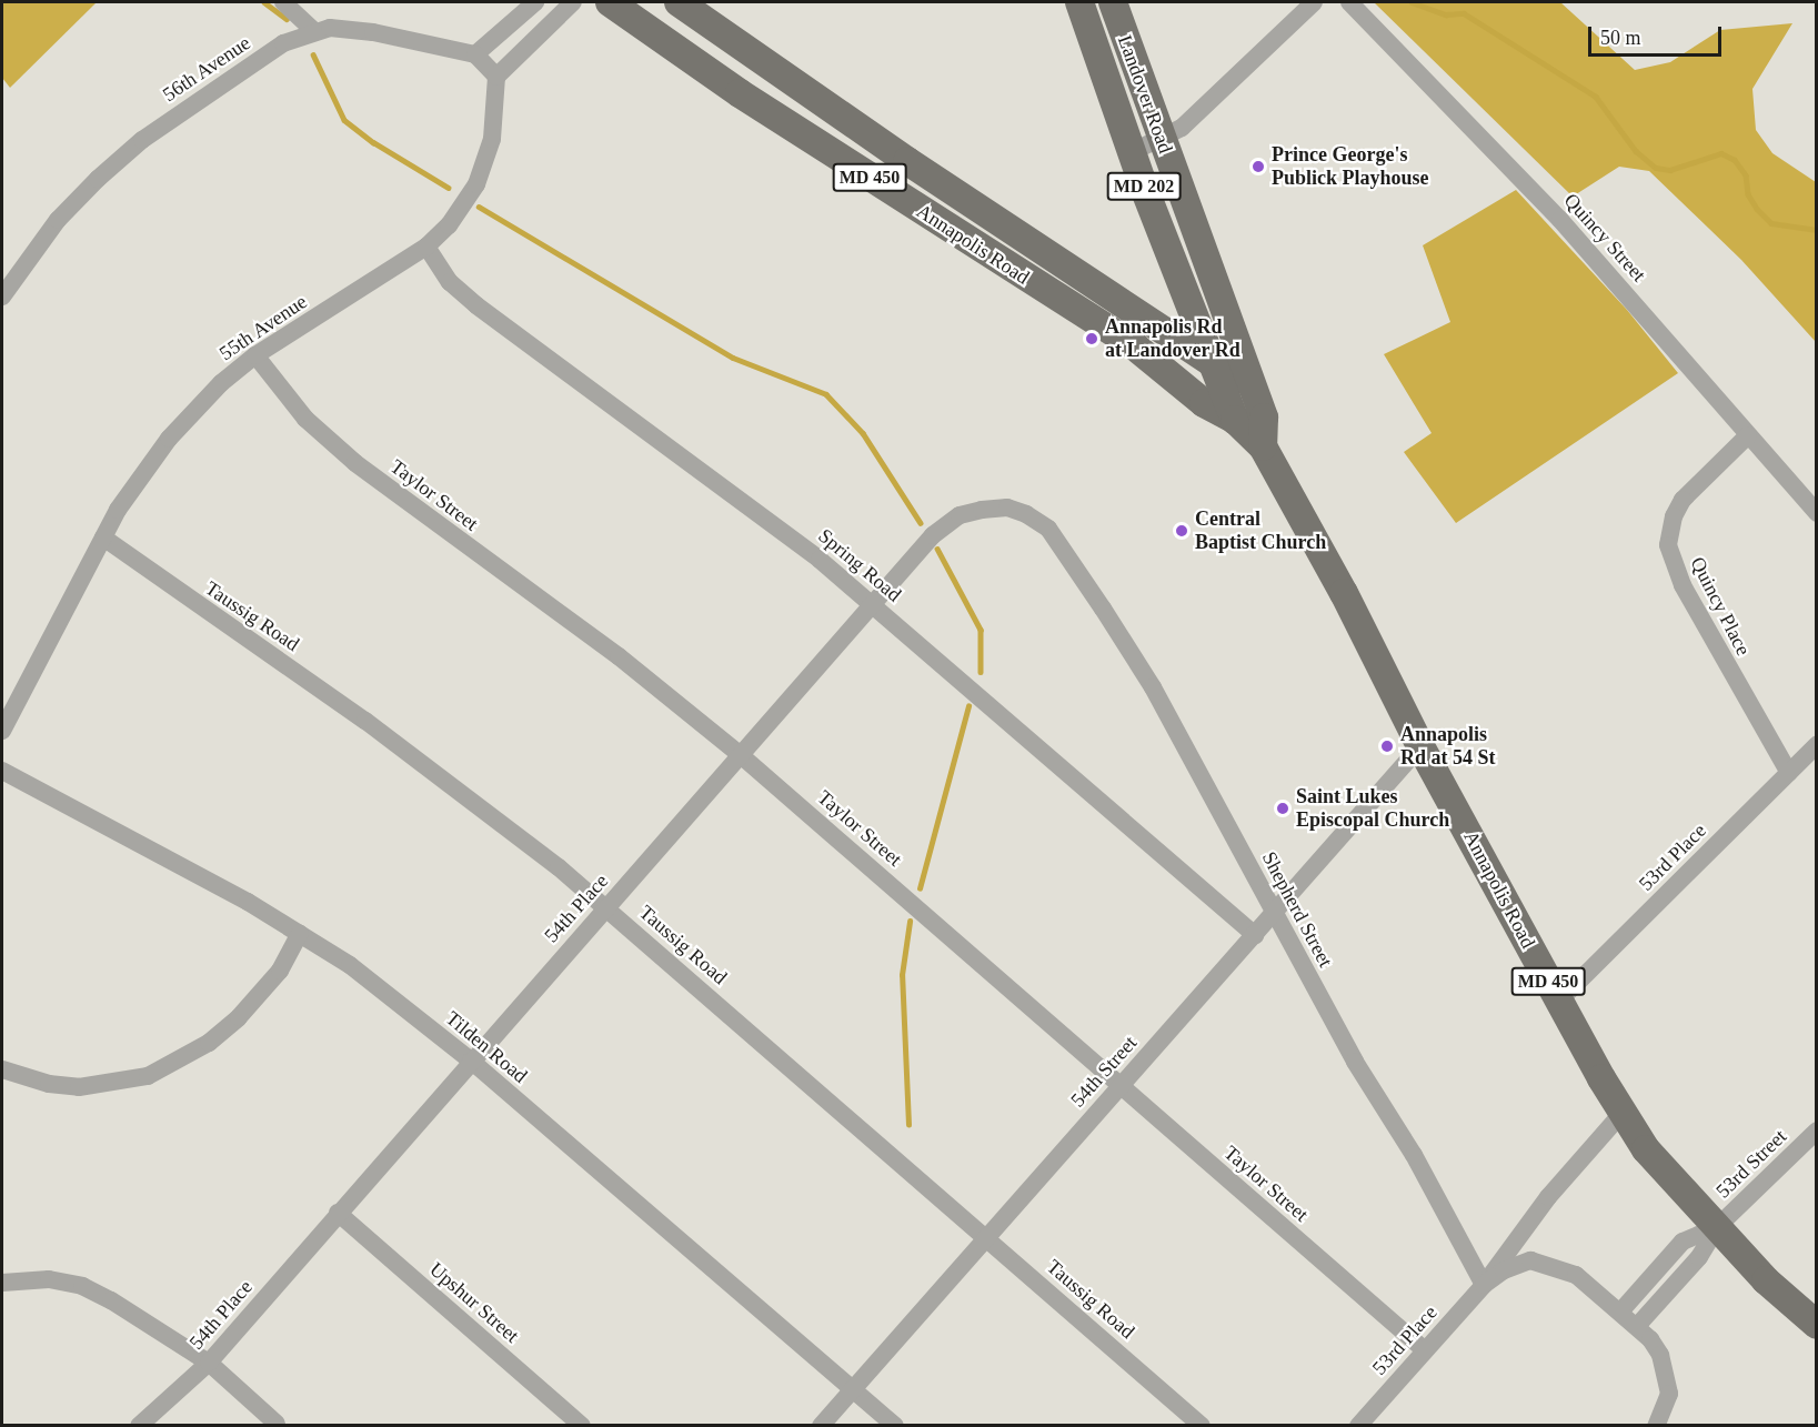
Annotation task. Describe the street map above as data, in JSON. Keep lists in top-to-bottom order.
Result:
{
  "streets": {
    "main road": [
      "Landover Road",
      "MD 450",
      "MD 202",
      "Annapolis Road"
    ],
    "street": [
      "56th Avenue",
      "Quincy Street",
      "55th Avenue",
      "Taylor Street",
      "Spring Road",
      "Quincy Place",
      "Taussig Road",
      "53rd Place",
      "54th Place",
      "Shepherd Street",
      "Tilden Road",
      "54th Street",
      "53rd Street",
      "Upshur Street"
    ]
  },
  "crossings": [
    ["Landover Road", "Annapolis Road"],
    ["Quincy Street", "Quincy Place"],
    ["Annapolis Road", "53rd Place"],
    ["Annapolis Road", "54th Street"],
    ["Annapolis Road", "53rd Street"],
    ["55th Avenue", "Taylor Street"],
    ["55th Avenue", "Spring Road"],
    ["55th Avenue", "Taussig Road"],
    ["Taylor Street", "53rd Place"],
    ["Taylor Street", "54th Place"],
    ["Taylor Street", "54th Street"],
    ["Spring Road", "54th Place"],
    ["Spring Road", "54th Street"],
    ["Quincy Place", "53rd Place"],
    ["Taussig Road", "54th Place"],
    ["Taussig Road", "54th Street"],
    ["53rd Place", "Shepherd Street"],
    ["54th Place", "Shepherd Street"],
    ["54th Place", "Tilden Road"],
    ["54th Place", "Upshur Street"],
    ["Shepherd Street", "54th Street"],
    ["Tilden Road", "54th Street"]
  ],
  "places": [
    "Prince George's Publick Playhouse",
    "Annapolis Rd at Landover Rd",
    "Central Baptist Church",
    "Annapolis Rd at 54 St",
    "Saint Lukes Episcopal Church"
  ],
  "scale_bar": "50 m"
}
